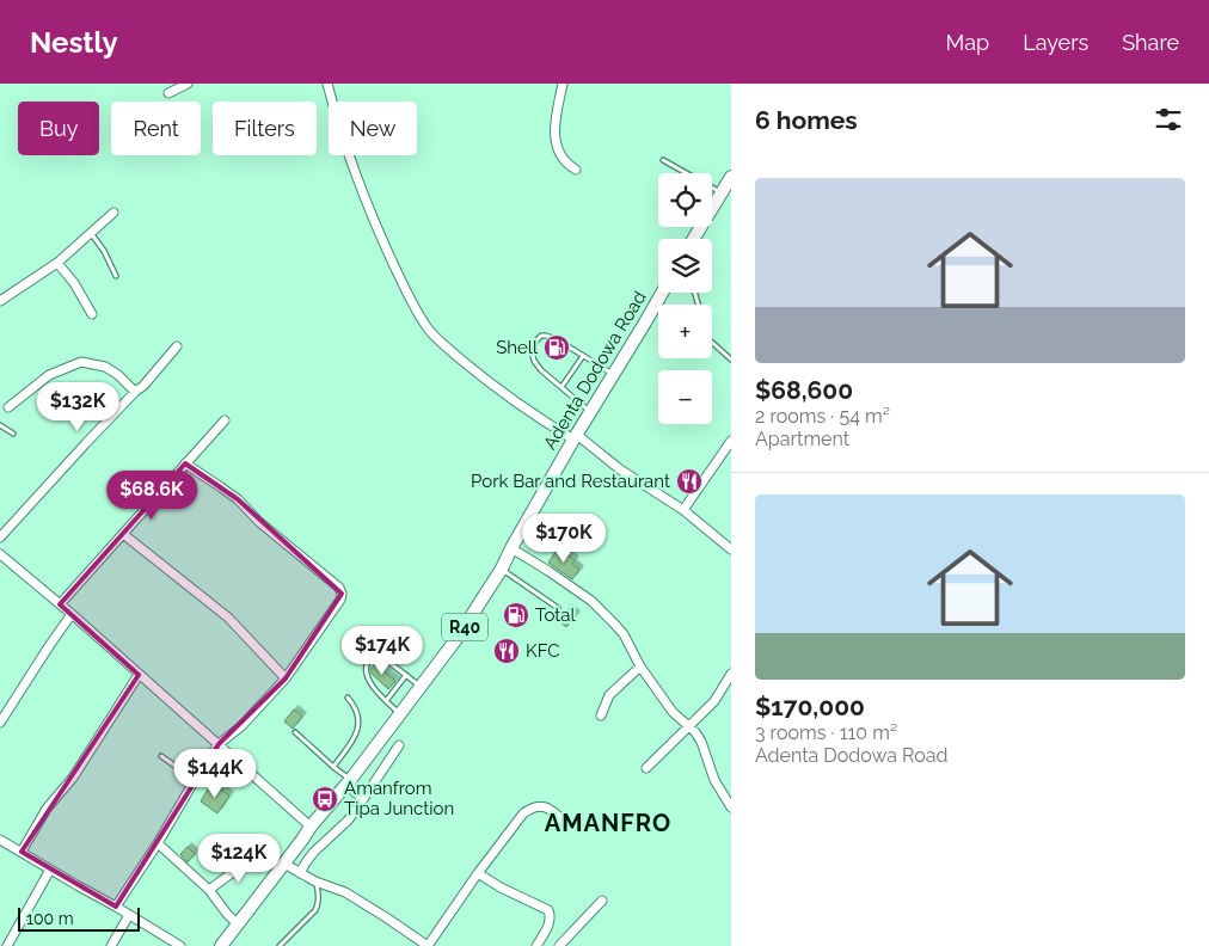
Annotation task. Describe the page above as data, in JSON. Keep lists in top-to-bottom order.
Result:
{
  "streets": {
    "main road": ["Adenta Dodowa Road", "R40"]
  },
  "districts": ["AMANFRO"],
  "places": {
    "fuel station": ["Shell", "Total"],
    "restaurant": ["Pork Bar and Restaurant", "KFC"],
    "bus stop": ["Amanfrom Tipa Junction"]
  },
  "scale_bar": "100 m",
  "page": {
    "header": "Nestly",
    "nav": ["Map", "Layers", "Share"],
    "heading": "6 homes",
    "chip": [
      "Buy",
      "Rent",
      "Filters",
      "New"
    ],
    "list": [
      {
        "name": "$68,600",
        "note": "2 rooms · 54 m² · Apartment"
      },
      {
        "name": "$170,000",
        "note": "3 rooms · 110 m² · Adenta Dodowa Road"
      }
    ],
    "map_buttons": ["+", "−"],
    "price": [
      "$132K",
      "$68.6K",
      "$170K",
      "$174K",
      "$144K",
      "$124K"
    ],
    "scale": "100 m"
  }
}
